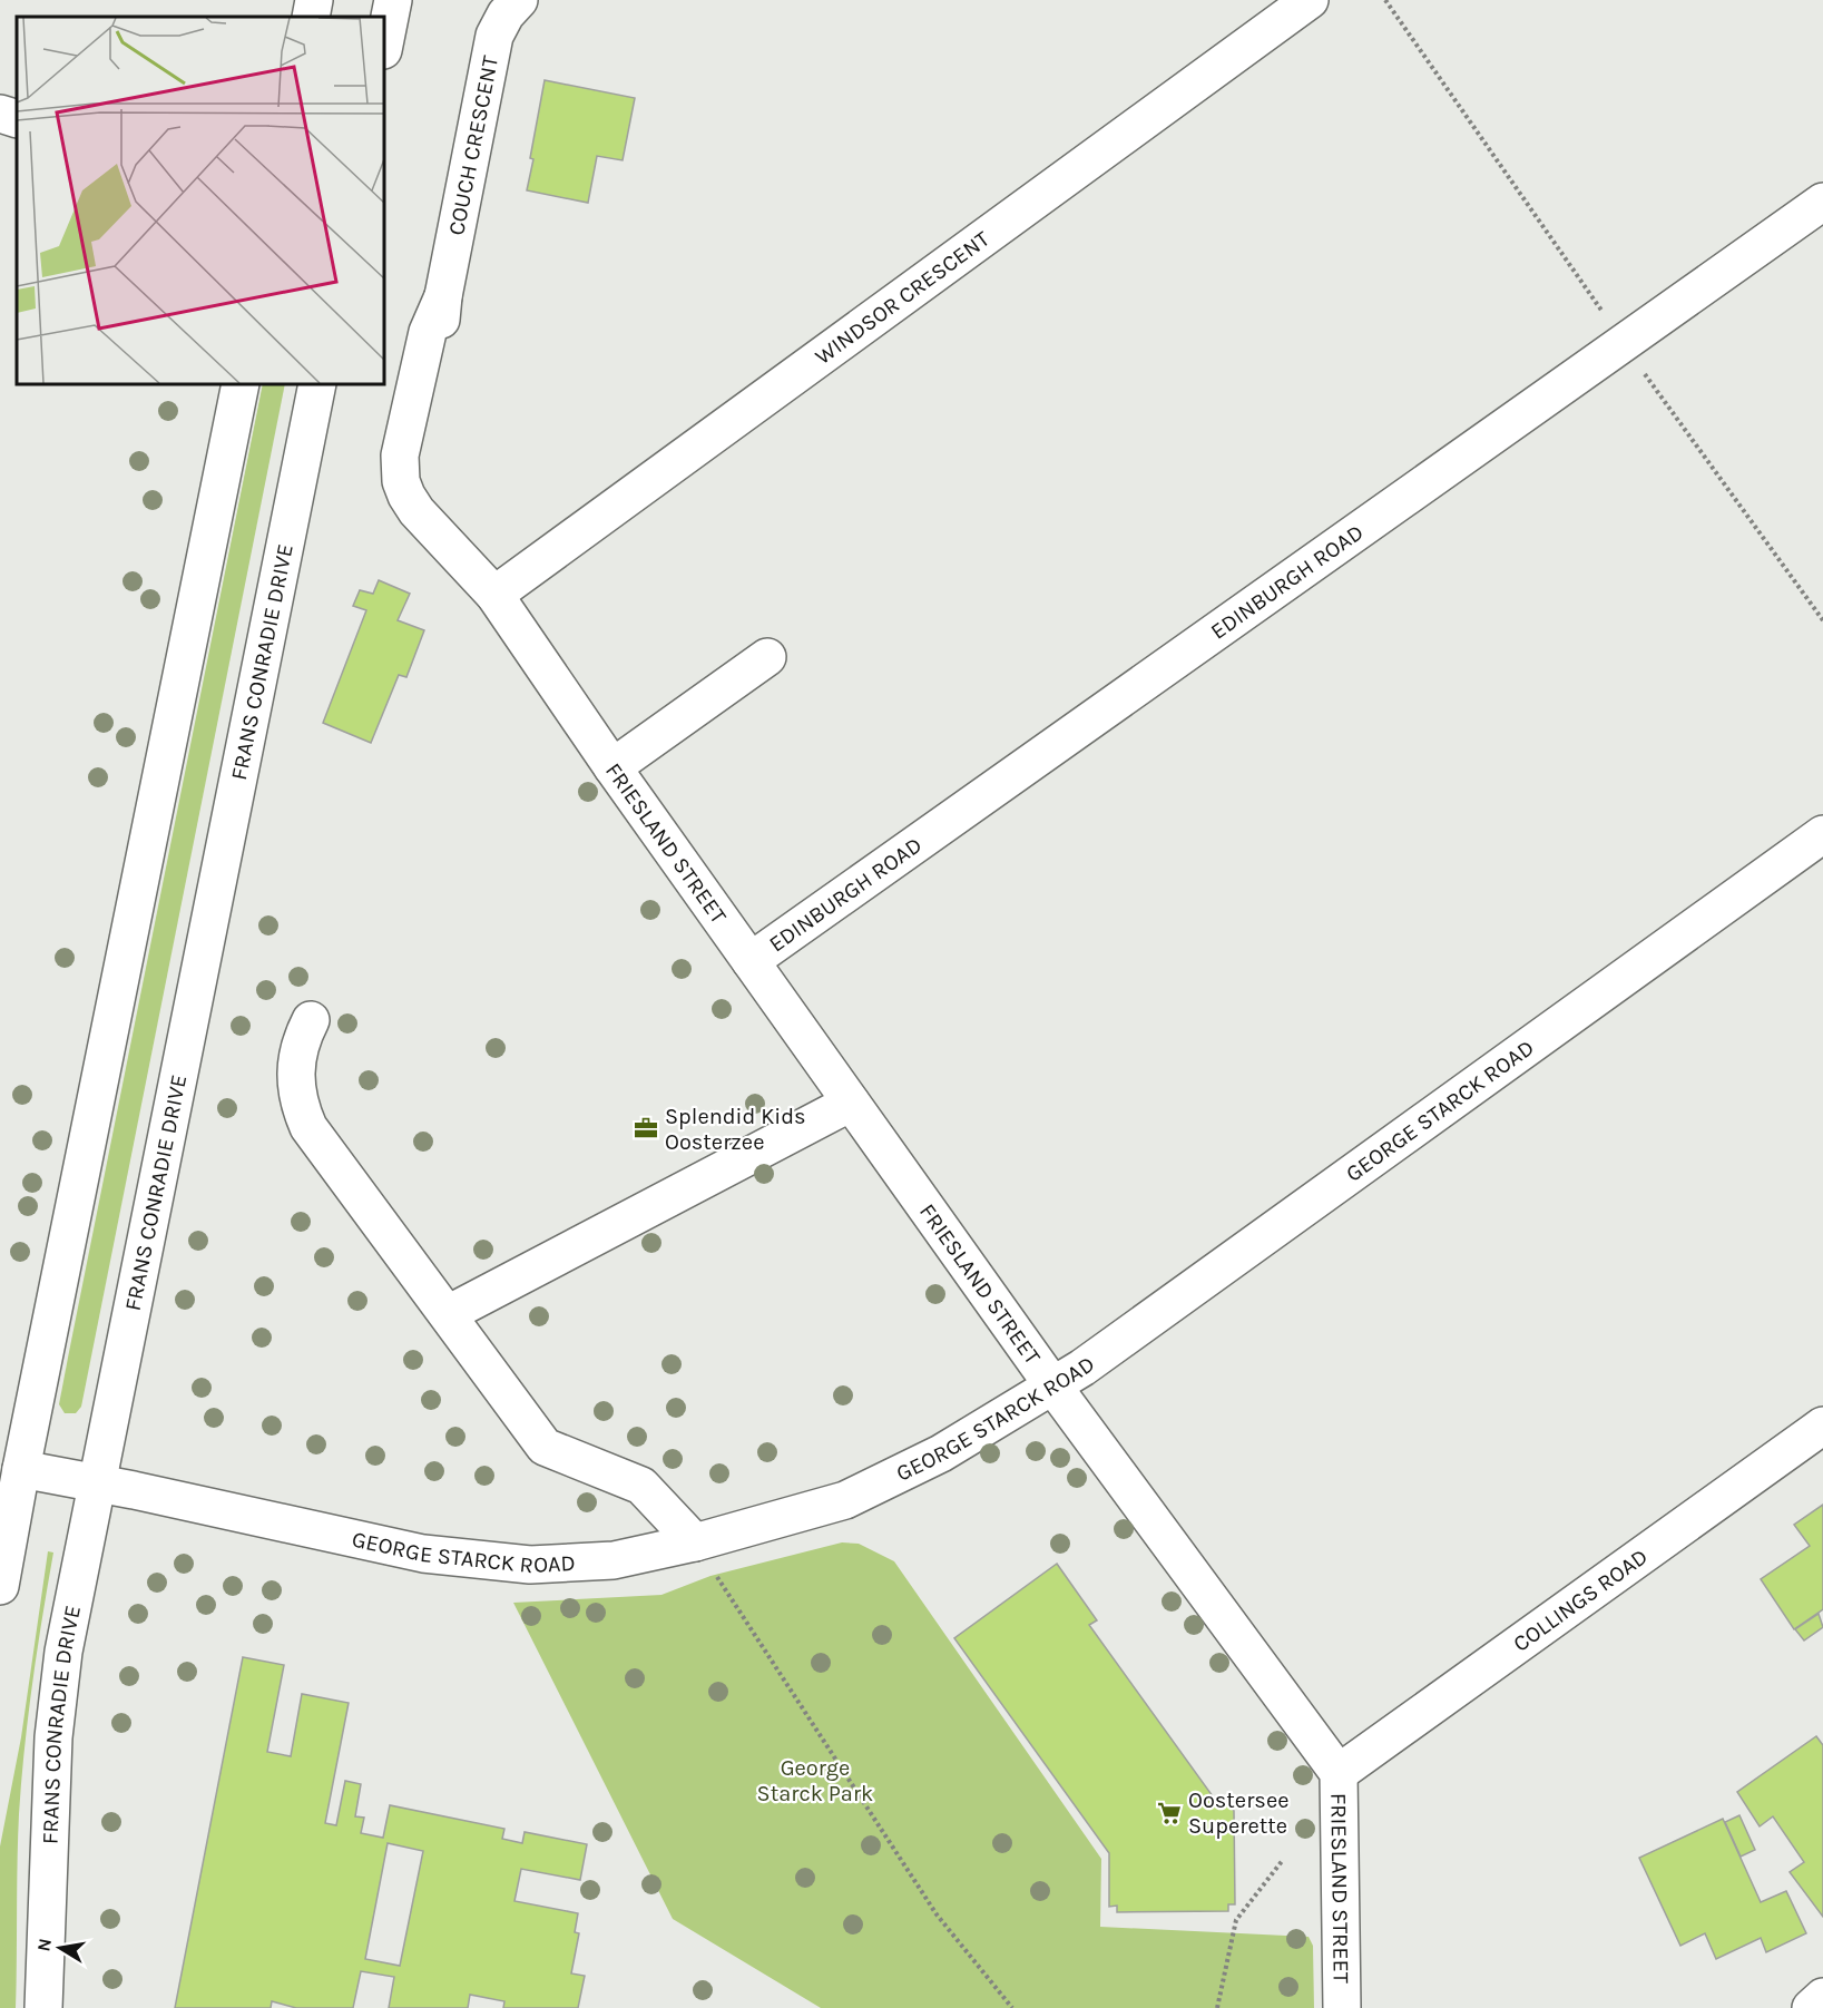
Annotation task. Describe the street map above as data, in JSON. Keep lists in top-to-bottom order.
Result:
{
  "streets": {
    "street": [
      "COUCH CRESCENT",
      "WINDSOR CRESCENT",
      "EDINBURGH ROAD",
      "FRANS CONRADIE DRIVE",
      "FRIESLAND STREET",
      "GEORGE STARCK ROAD",
      "COLLINGS ROAD"
    ]
  },
  "crossings": [
    ["COUCH CRESCENT", "WINDSOR CRESCENT"],
    ["COUCH CRESCENT", "FRIESLAND STREET"],
    ["WINDSOR CRESCENT", "FRIESLAND STREET"],
    ["EDINBURGH ROAD", "FRIESLAND STREET"],
    ["FRANS CONRADIE DRIVE", "GEORGE STARCK ROAD"],
    ["FRIESLAND STREET", "GEORGE STARCK ROAD"],
    ["FRIESLAND STREET", "COLLINGS ROAD"]
  ],
  "parks": ["George Starck Park"],
  "places": {
    "office": ["Splendid Kids Oosterzee"],
    "supermarket": ["Oostersee Superette"]
  },
  "north": "left"
}
